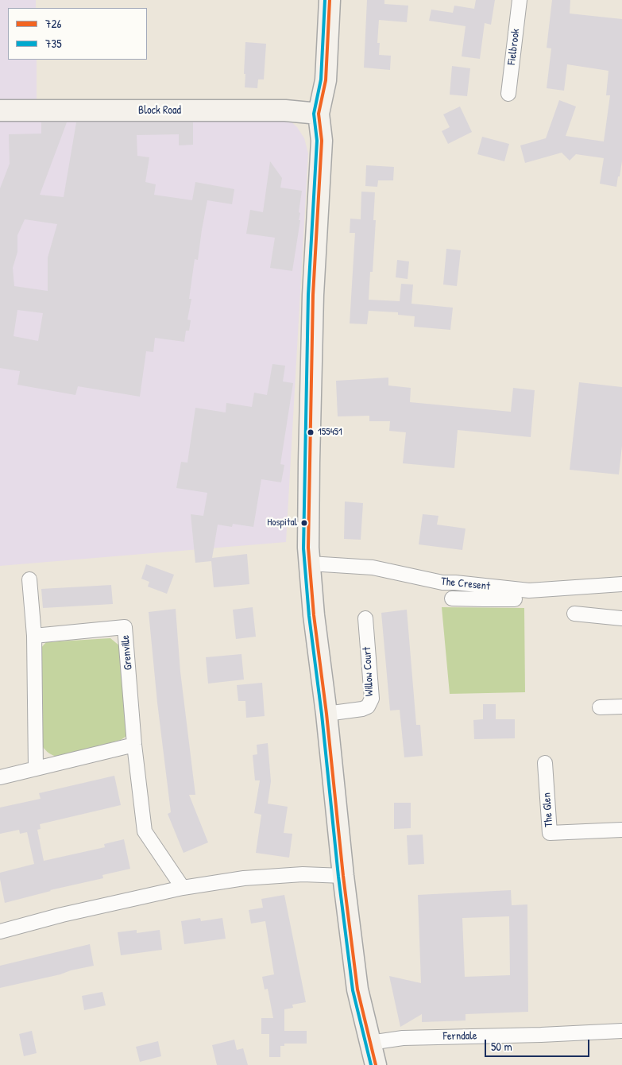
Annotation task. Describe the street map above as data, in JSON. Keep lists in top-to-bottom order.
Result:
{
  "streets": {
    "main road": ["Block Road"],
    "street": [
      "Fielbrook",
      "The Cresent",
      "Grenville",
      "Willow Court",
      "The Glen",
      "Ferndale"
    ]
  },
  "places": ["155451", "Hospital"],
  "lines": ["transit line 726", "transit line 735"],
  "legend": ["726", "735"],
  "scale_bar": "50 m"
}
